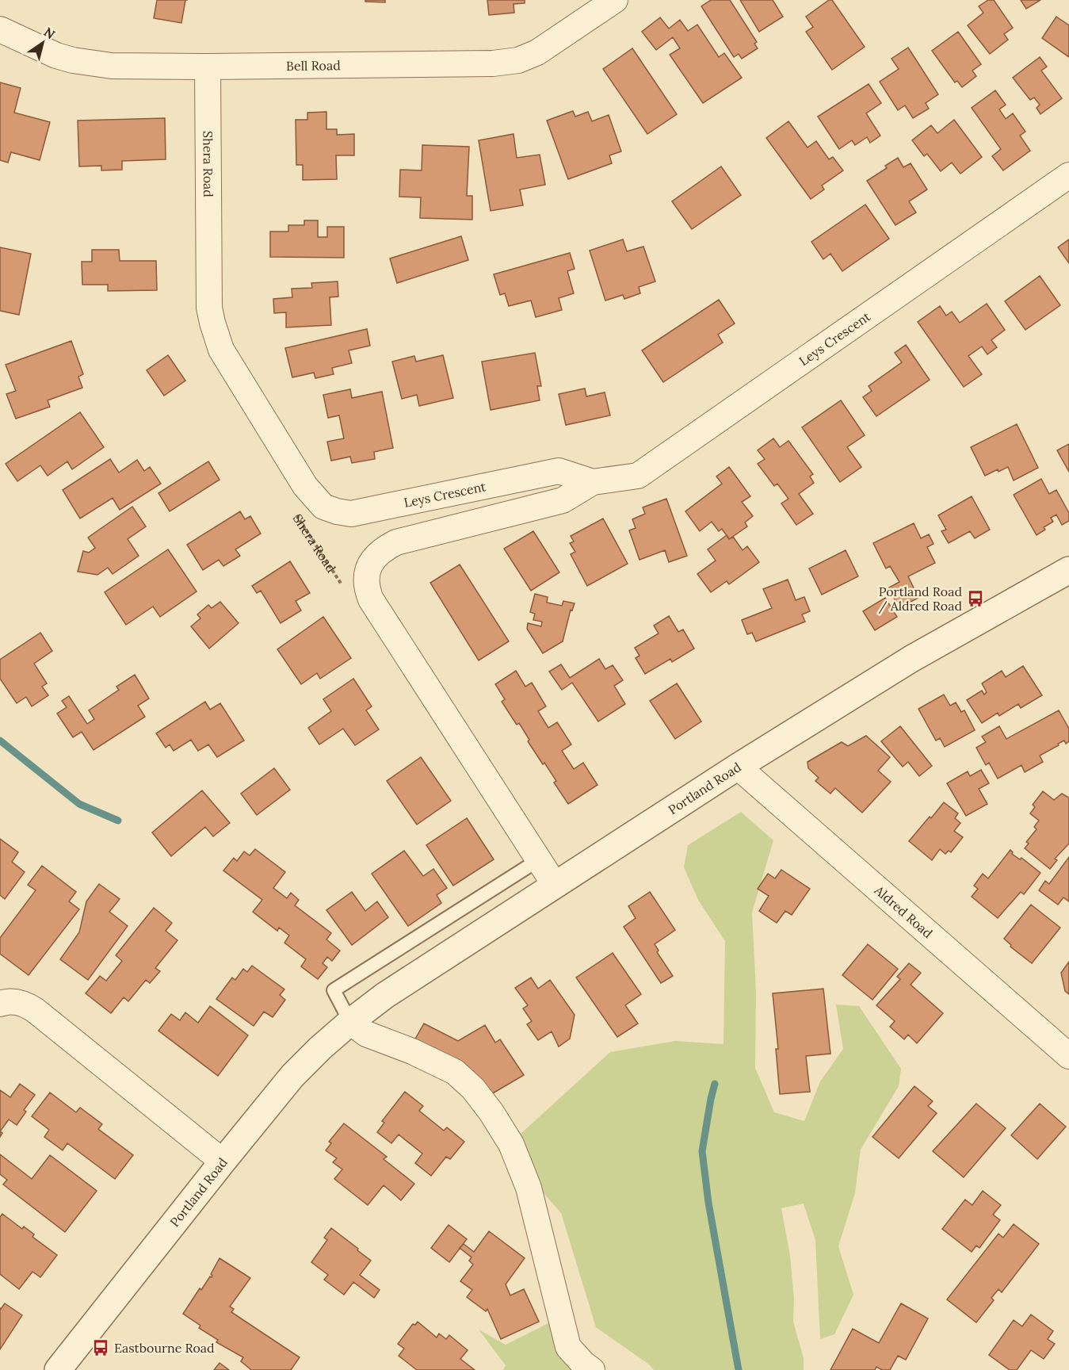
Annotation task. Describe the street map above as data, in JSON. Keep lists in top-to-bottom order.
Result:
{
  "streets": {
    "street": [
      "Bell Road",
      "Shera Road",
      "Leys Crescent",
      "Portland Road",
      "Aldred Road"
    ]
  },
  "crossings": [
    ["Bell Road", "Shera Road"],
    ["Shera Road", "Leys Crescent"],
    ["Portland Road", "Aldred Road"]
  ],
  "places": {
    "bus stop": ["Portland Road / Aldred Road", "Eastbourne Road"]
  },
  "north": "top right"
}
